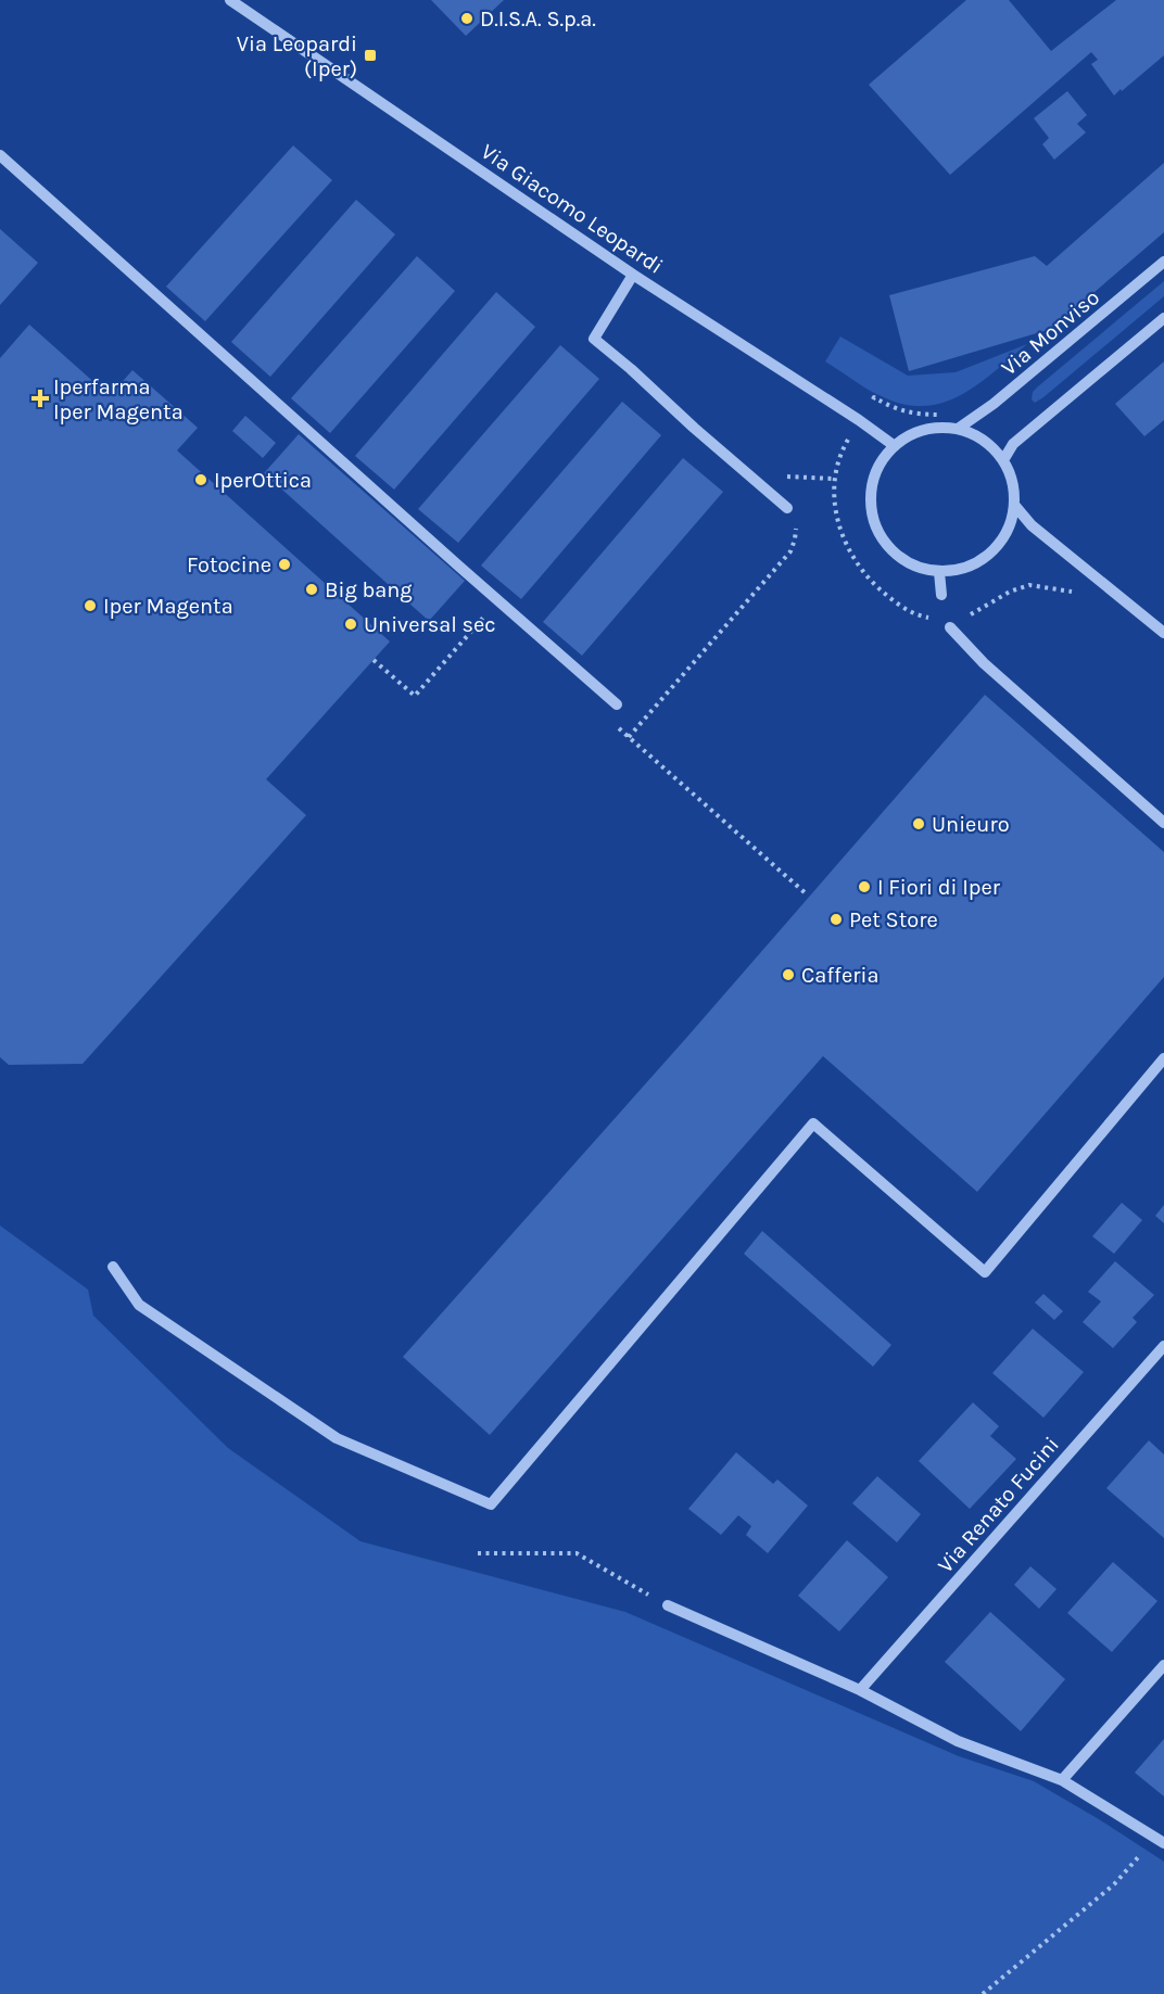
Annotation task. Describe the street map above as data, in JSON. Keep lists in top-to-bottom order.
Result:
{
  "streets": {
    "street": ["Via Giacomo Leopardi", "Via Monviso", "Via Renato Fucini"]
  },
  "crossings": [
    ["Via Giacomo Leopardi", "Via Monviso"]
  ],
  "places": {
    "other": [
      "D.I.S.A. S.p.a.",
      "IperOttica",
      "Fotocine",
      "Big bang",
      "Iper Magenta",
      "Universal sec",
      "Unieuro",
      "I Fiori di Iper",
      "Pet Store",
      "Cafferia"
    ],
    "transit": ["Via Leopardi (Iper)"],
    "health": ["Iperfarma Iper Magenta"]
  }
}
